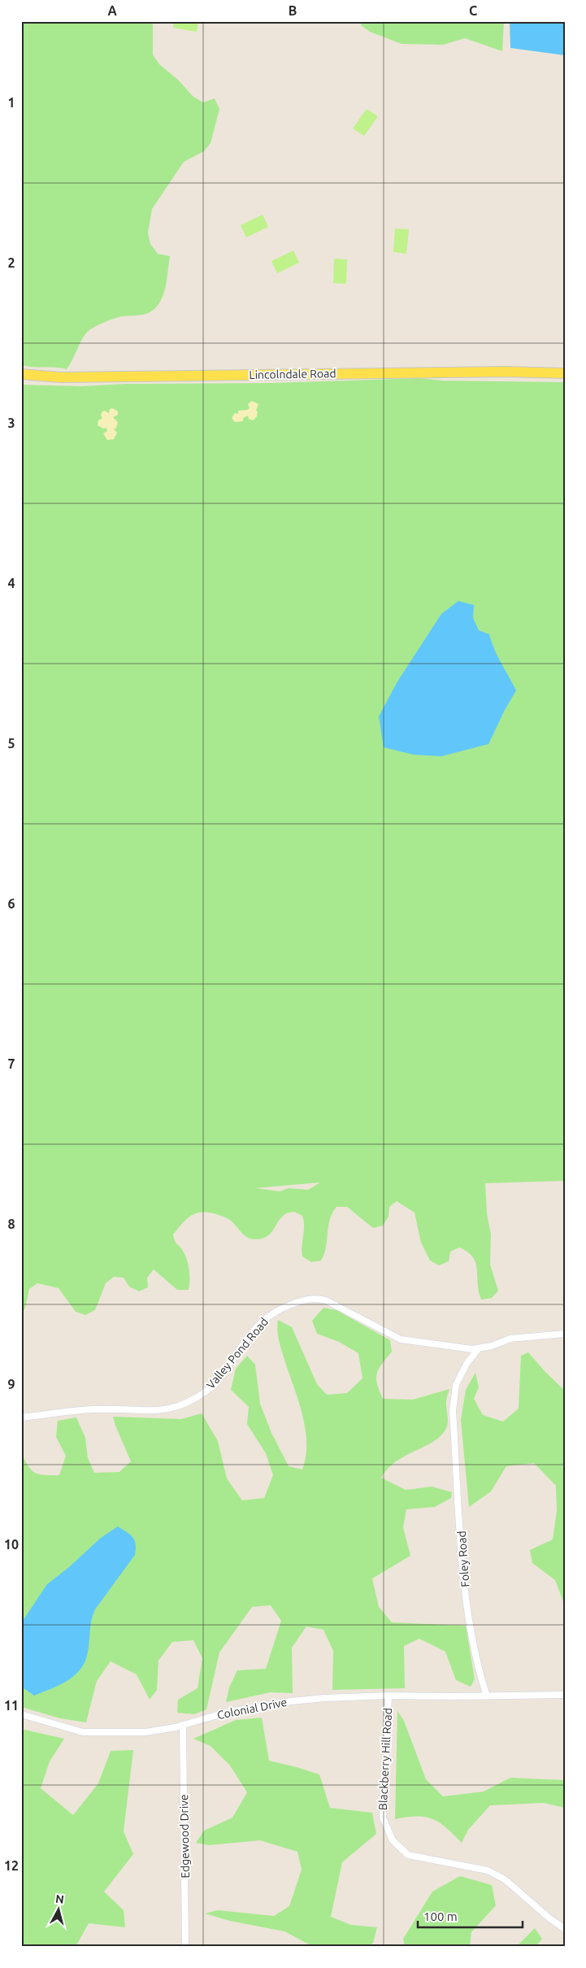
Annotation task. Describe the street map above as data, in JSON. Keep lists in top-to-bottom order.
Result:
{
  "streets": {
    "main road": ["Lincolndale Road"],
    "street": [
      "Valley Pond Road",
      "Foley Road",
      "Colonial Drive",
      "Blackberry Hill Road",
      "Edgewood Drive"
    ]
  },
  "crossings": [
    ["Valley Pond Road", "Foley Road"],
    ["Foley Road", "Colonial Drive"],
    ["Colonial Drive", "Blackberry Hill Road"],
    ["Colonial Drive", "Edgewood Drive"]
  ],
  "scale_bar": "100 m",
  "north": "top",
  "grid": {
    "columns": ["A", "B", "C"],
    "rows": [
      "1",
      "2",
      "3",
      "4",
      "5",
      "6",
      "7",
      "8",
      "9",
      "10",
      "11",
      "12"
    ]
  }
}
